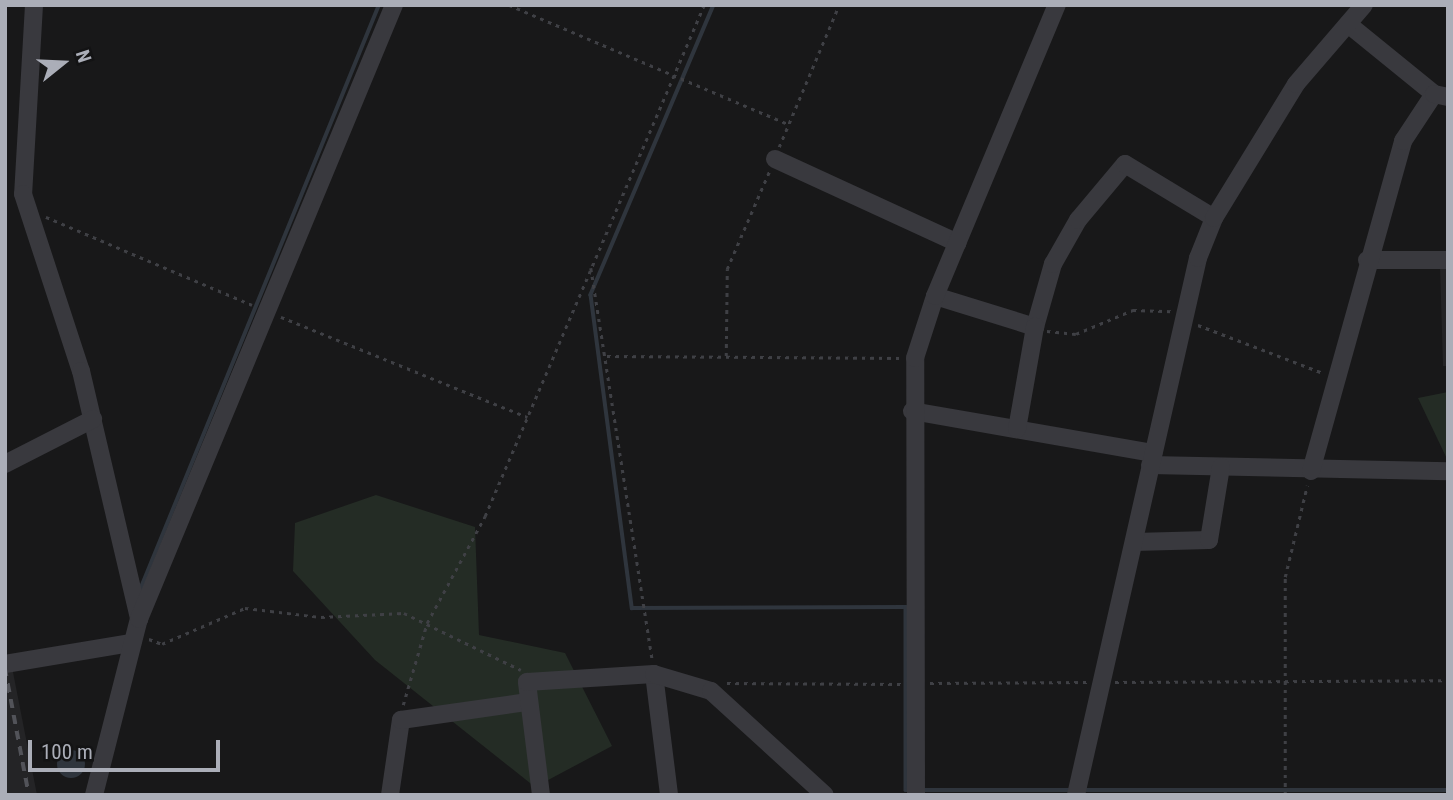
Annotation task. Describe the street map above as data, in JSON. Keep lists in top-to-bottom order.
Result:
{
  "scale_bar": "100 m",
  "north": "right"
}
